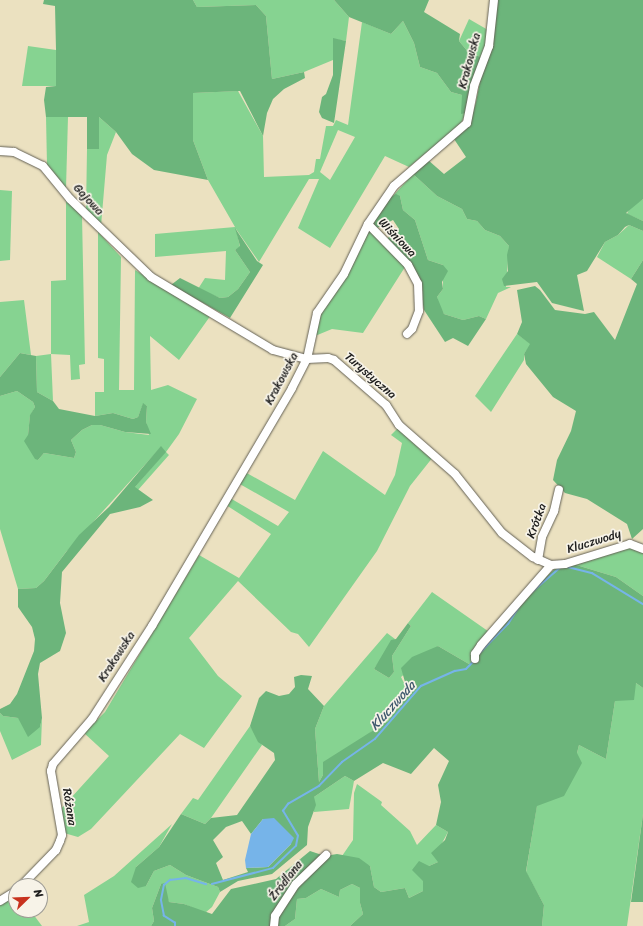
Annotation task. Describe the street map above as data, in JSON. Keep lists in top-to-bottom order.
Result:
{
  "streets": {
    "street": [
      "Krakowska",
      "Gajowa",
      "Wiśniowa",
      "Turystyczna",
      "Krótka",
      "Kluczwody",
      "Różana",
      "Źródlana"
    ]
  },
  "crossings": [
    ["Krakowska", "Wiśniowa"],
    ["Krakowska", "Turystyczna"],
    ["Krakowska", "Różana"],
    ["Gajowa", "Turystyczna"],
    ["Turystyczna", "Krótka"],
    ["Turystyczna", "Kluczwody"]
  ],
  "water": ["Kluczwoda"],
  "north": "top right"
}
